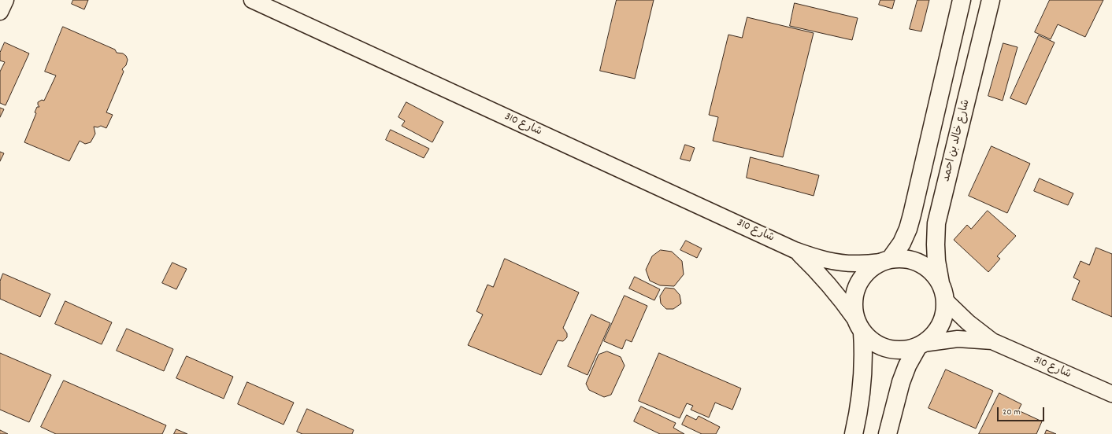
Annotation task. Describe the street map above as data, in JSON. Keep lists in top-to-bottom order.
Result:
{
  "streets": {
    "main road": ["شارع خالد بن احمد"],
    "street": ["شارع 310"]
  },
  "crossings": [
    ["شارع 310", "شارع خالد بن احمد"]
  ],
  "scale_bar": "20 m"
}
